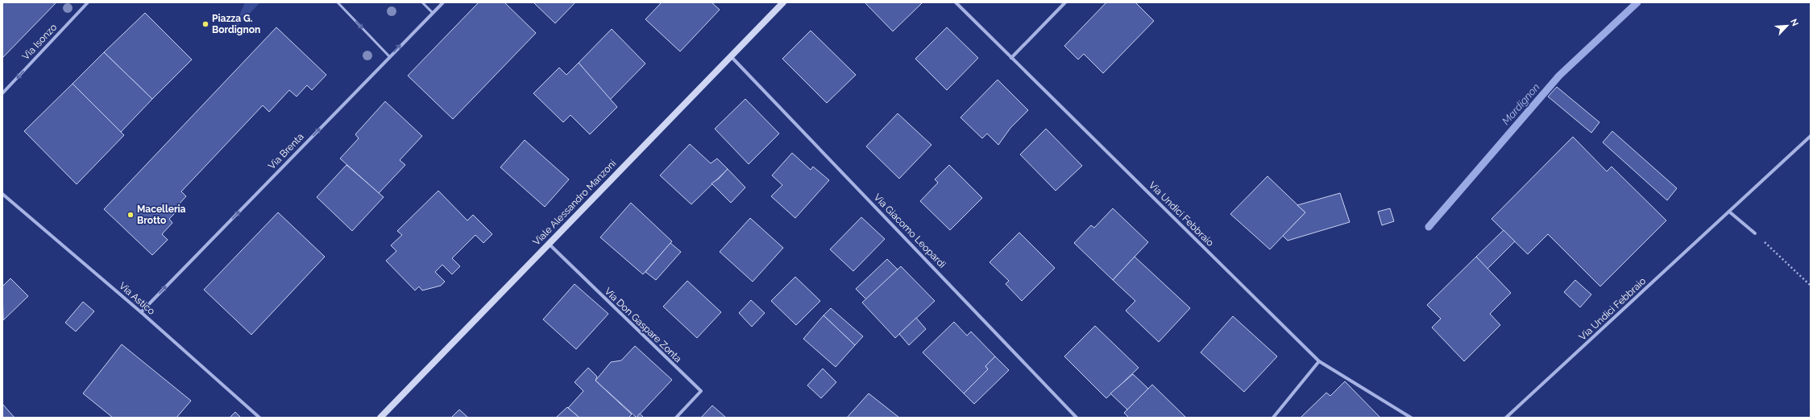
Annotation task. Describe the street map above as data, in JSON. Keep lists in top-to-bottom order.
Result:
{
  "streets": {
    "main road": ["Viale Alessandro Manzoni"],
    "street": [
      "Via Isonzo",
      "Via Brenta",
      "Via Undici Febbraio",
      "Via Giacomo Leopardi",
      "Via Astico",
      "Via Don Gaspare Zonta"
    ]
  },
  "crossings": [
    ["Via Brenta", "Via Astico"],
    ["Viale Alessandro Manzoni", "Via Giacomo Leopardi"],
    ["Viale Alessandro Manzoni", "Via Don Gaspare Zonta"]
  ],
  "one_way": ["Via Isonzo", "Via Brenta"],
  "water": ["Mardignon"],
  "places": ["Piazza G. Bordignon", "Macelleria Brotto"],
  "north": "top right"
}
